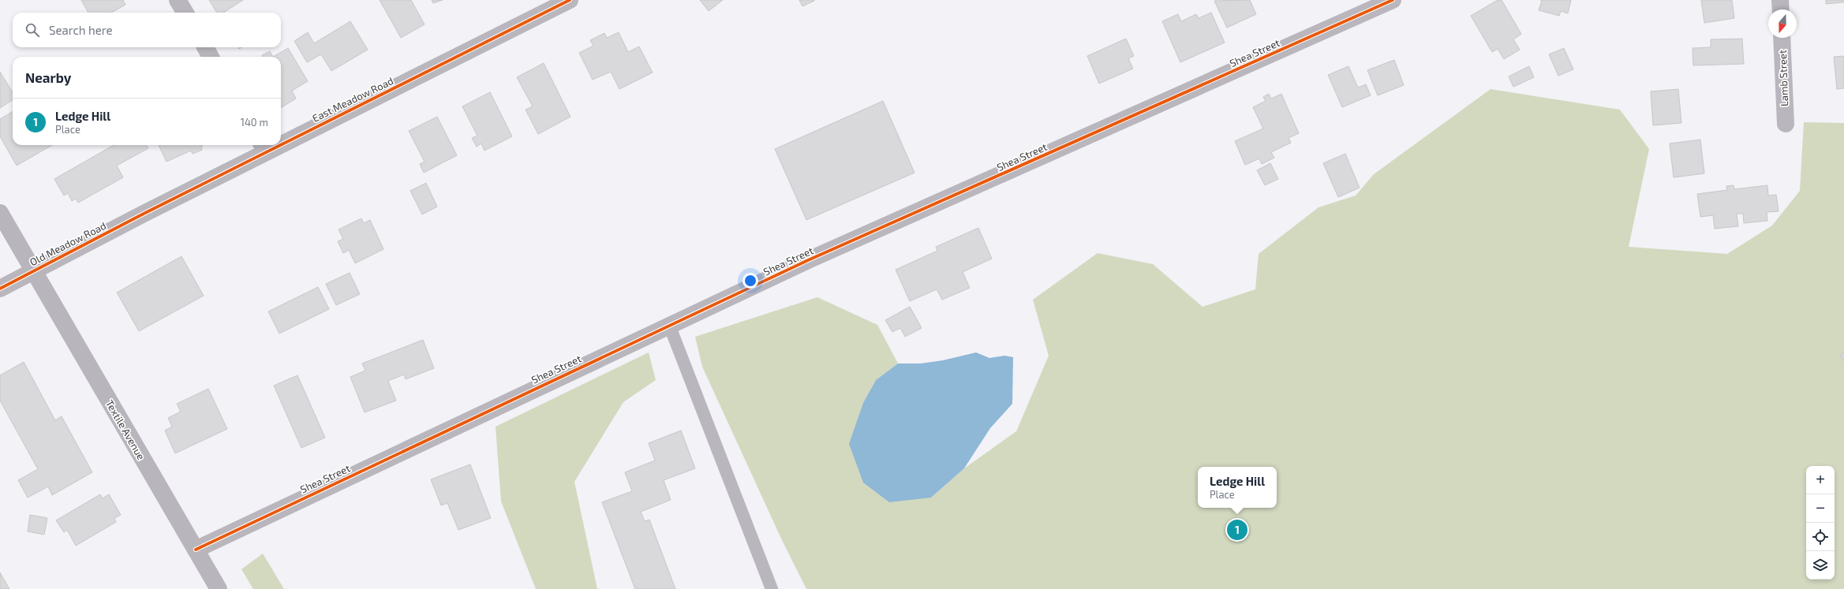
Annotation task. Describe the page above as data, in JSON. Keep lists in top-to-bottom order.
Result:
{
  "streets": {
    "main road": ["Textile Avenue"],
    "street": [
      "Shea Street",
      "Lamb Street",
      "East Meadow Road",
      "Old Meadow Road"
    ]
  },
  "crossings": [
    ["Shea Street", "Textile Avenue"],
    ["East Meadow Road", "Old Meadow Road"],
    ["Old Meadow Road", "Textile Avenue"]
  ],
  "north": "bottom",
  "page": {
    "search": "Search here",
    "heading": "Nearby",
    "list": [
      {
        "mark": "1",
        "name": "Ledge Hill",
        "note": "Place",
        "value": "140 m"
      }
    ],
    "map_buttons": ["+", "−"],
    "popup": ["Ledge Hill", "Place"],
    "pins": "1"
  }
}
